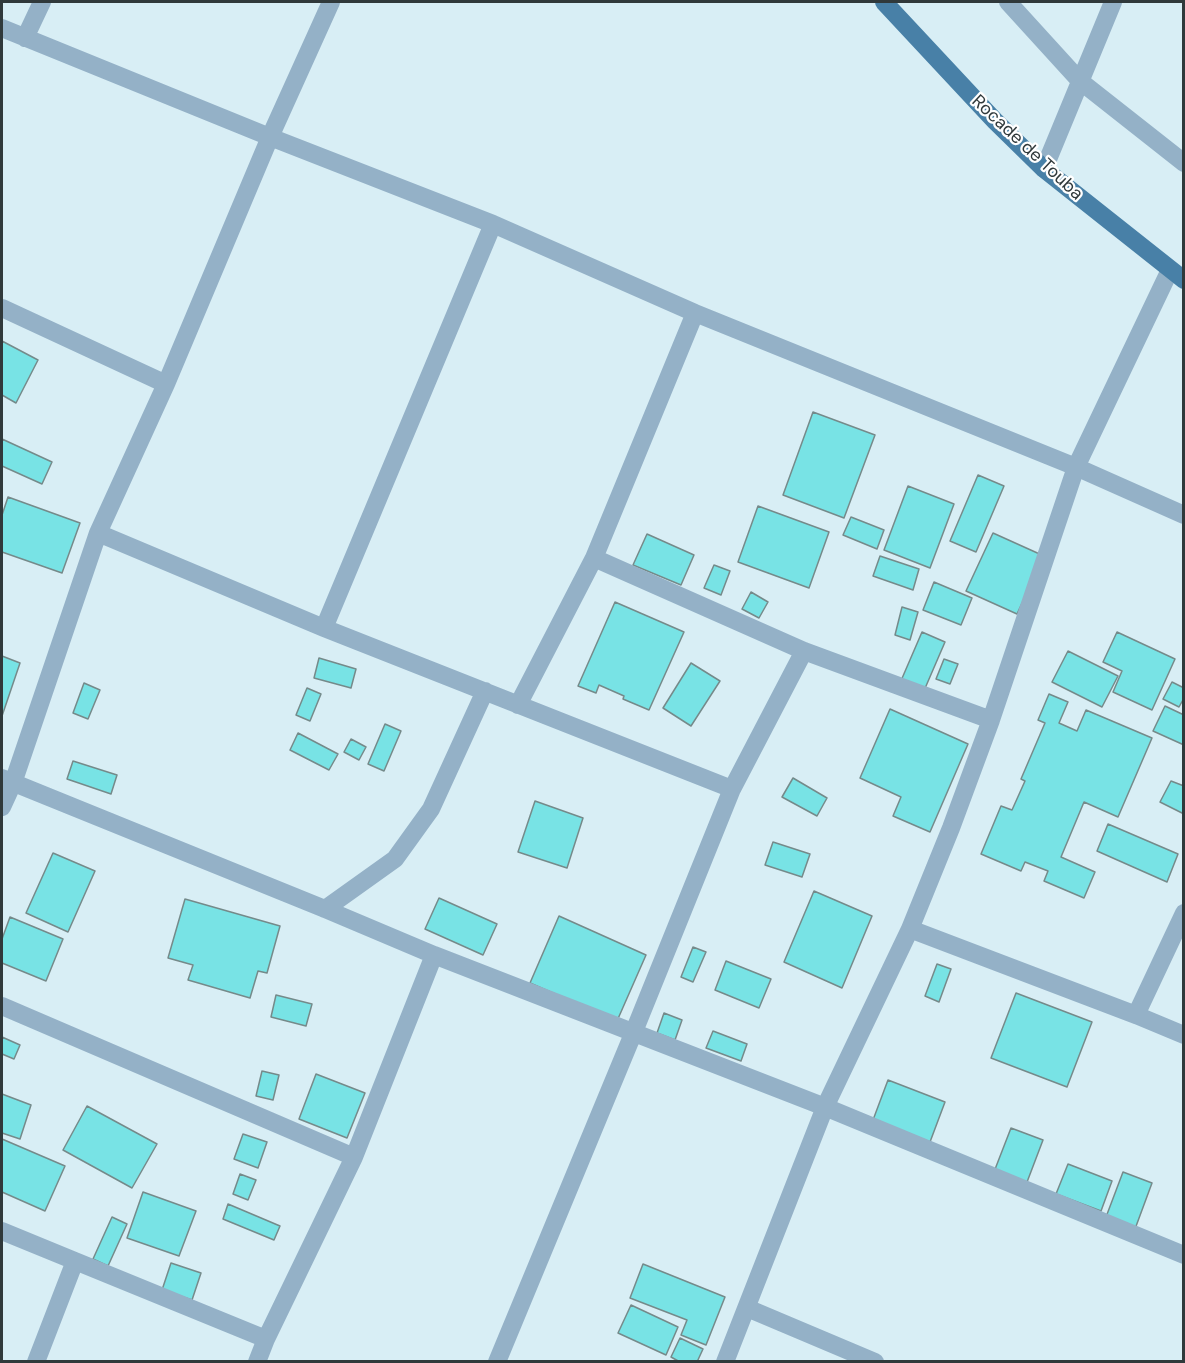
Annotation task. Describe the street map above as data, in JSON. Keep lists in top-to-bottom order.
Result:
{
  "streets": {
    "main road": ["Rocade de Touba"]
  }
}
